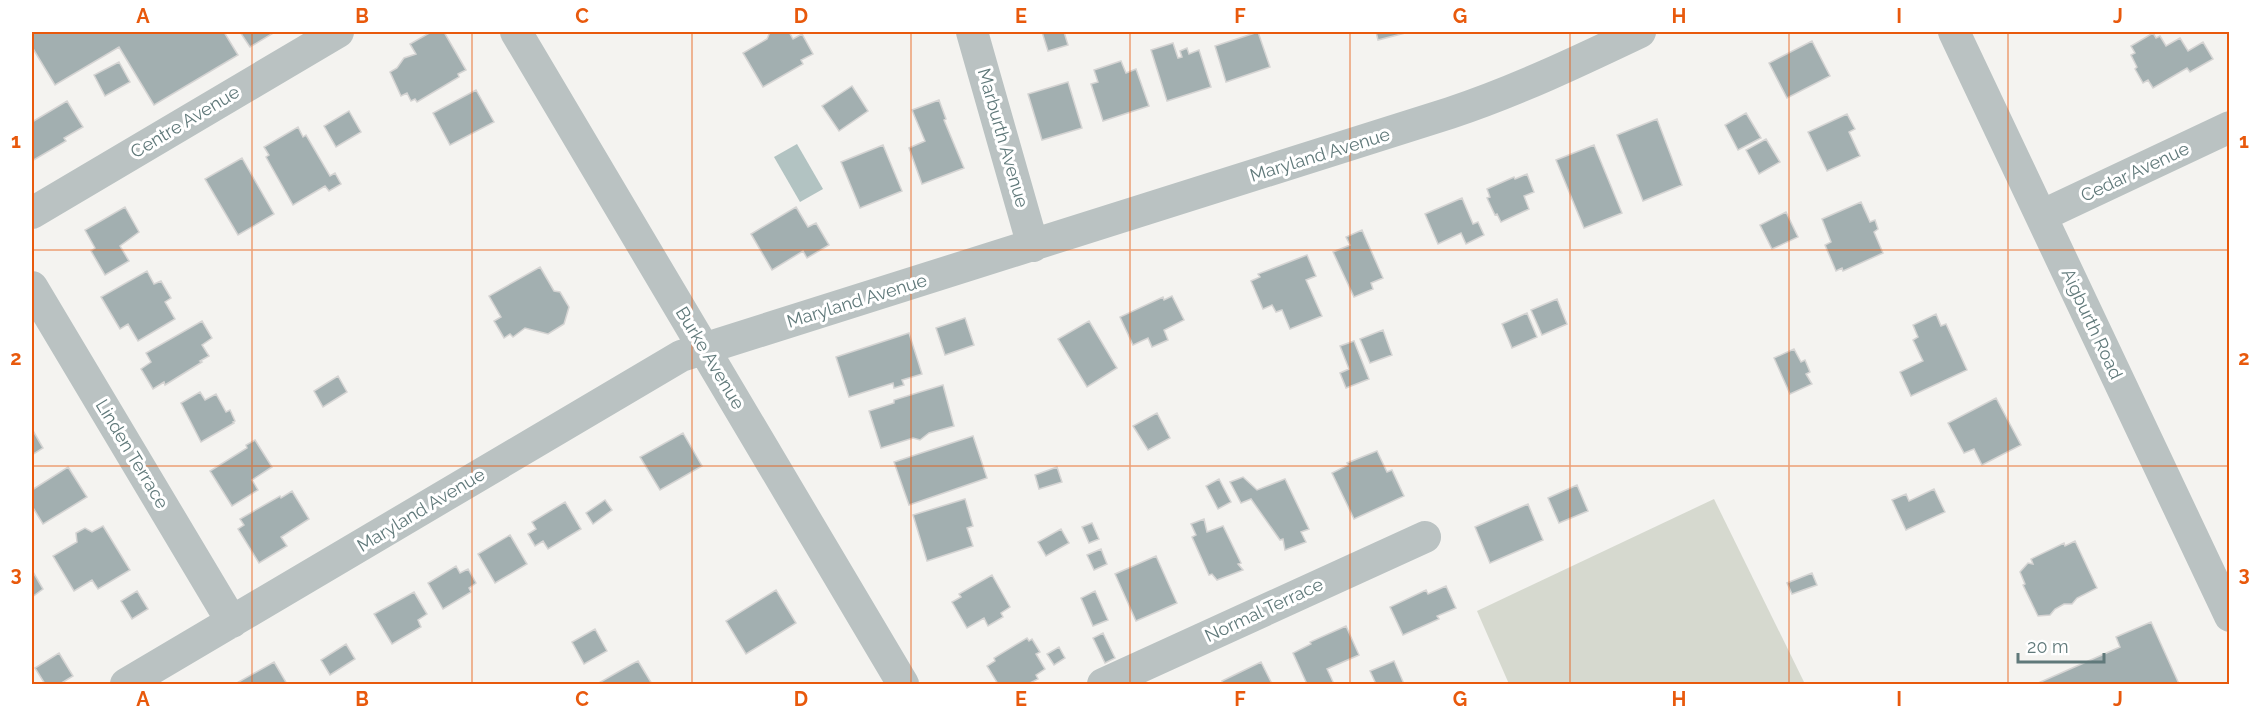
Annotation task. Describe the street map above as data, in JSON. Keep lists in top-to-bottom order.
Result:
{
  "streets": {
    "street": [
      "Centre Avenue",
      "Marburth Avenue",
      "Maryland Avenue",
      "Cedar Avenue",
      "Aigburth Road",
      "Burke Avenue",
      "Linden Terrace",
      "Normal Terrace"
    ]
  },
  "crossings": [
    ["Marburth Avenue", "Maryland Avenue"],
    ["Maryland Avenue", "Burke Avenue"],
    ["Maryland Avenue", "Linden Terrace"],
    ["Cedar Avenue", "Aigburth Road"]
  ],
  "scale_bar": "20 m",
  "grid": {
    "columns": [
      "A",
      "B",
      "C",
      "D",
      "E",
      "F",
      "G",
      "H",
      "I",
      "J"
    ],
    "rows": ["1", "2", "3"]
  }
}
